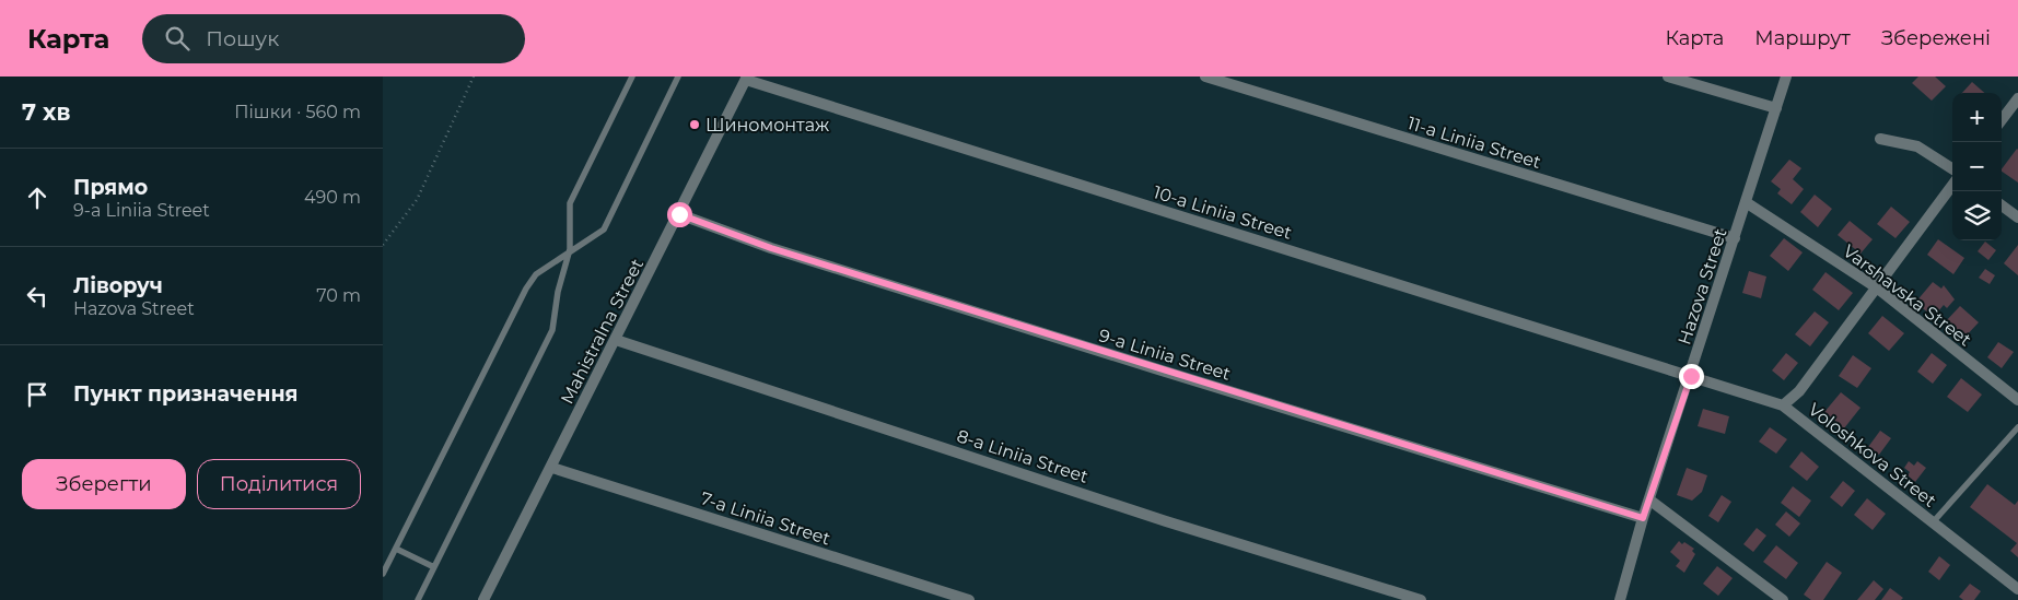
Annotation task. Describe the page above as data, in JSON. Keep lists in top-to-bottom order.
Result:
{
  "streets": {
    "street": [
      "11-a Liniia Street",
      "10-a Liniia Street",
      "Hazova Street",
      "Varshavska Street",
      "Mahistralna Street",
      "9-a Liniia Street",
      "Voloshkova Street",
      "8-a Liniia Street",
      "7-a Liniia Street"
    ]
  },
  "crossings": [
    ["11-a Liniia Street", "Hazova Street"],
    ["10-a Liniia Street", "Hazova Street"],
    ["10-a Liniia Street", "Mahistralna Street"],
    ["10-a Liniia Street", "Voloshkova Street"],
    ["Hazova Street", "Varshavska Street"],
    ["Hazova Street", "9-a Liniia Street"],
    ["Hazova Street", "Voloshkova Street"],
    ["Mahistralna Street", "9-a Liniia Street"],
    ["Mahistralna Street", "8-a Liniia Street"],
    ["Mahistralna Street", "7-a Liniia Street"]
  ],
  "places": ["Шиномонтаж"],
  "page": {
    "header": "Карта",
    "search": "Пошук",
    "nav": ["Карта", "Маршрут", "Збережені"],
    "heading": ["7 хв", "Пішки · 560 m"],
    "map_buttons": ["+", "−"],
    "list": [
      ["Прямо", "9-a Liniia Street", "490 m"],
      ["Ліворуч", "Hazova Street", "70 m"],
      "Пункт призначення"
    ],
    "buttons": ["Зберегти", "Поділитися"]
  }
}
